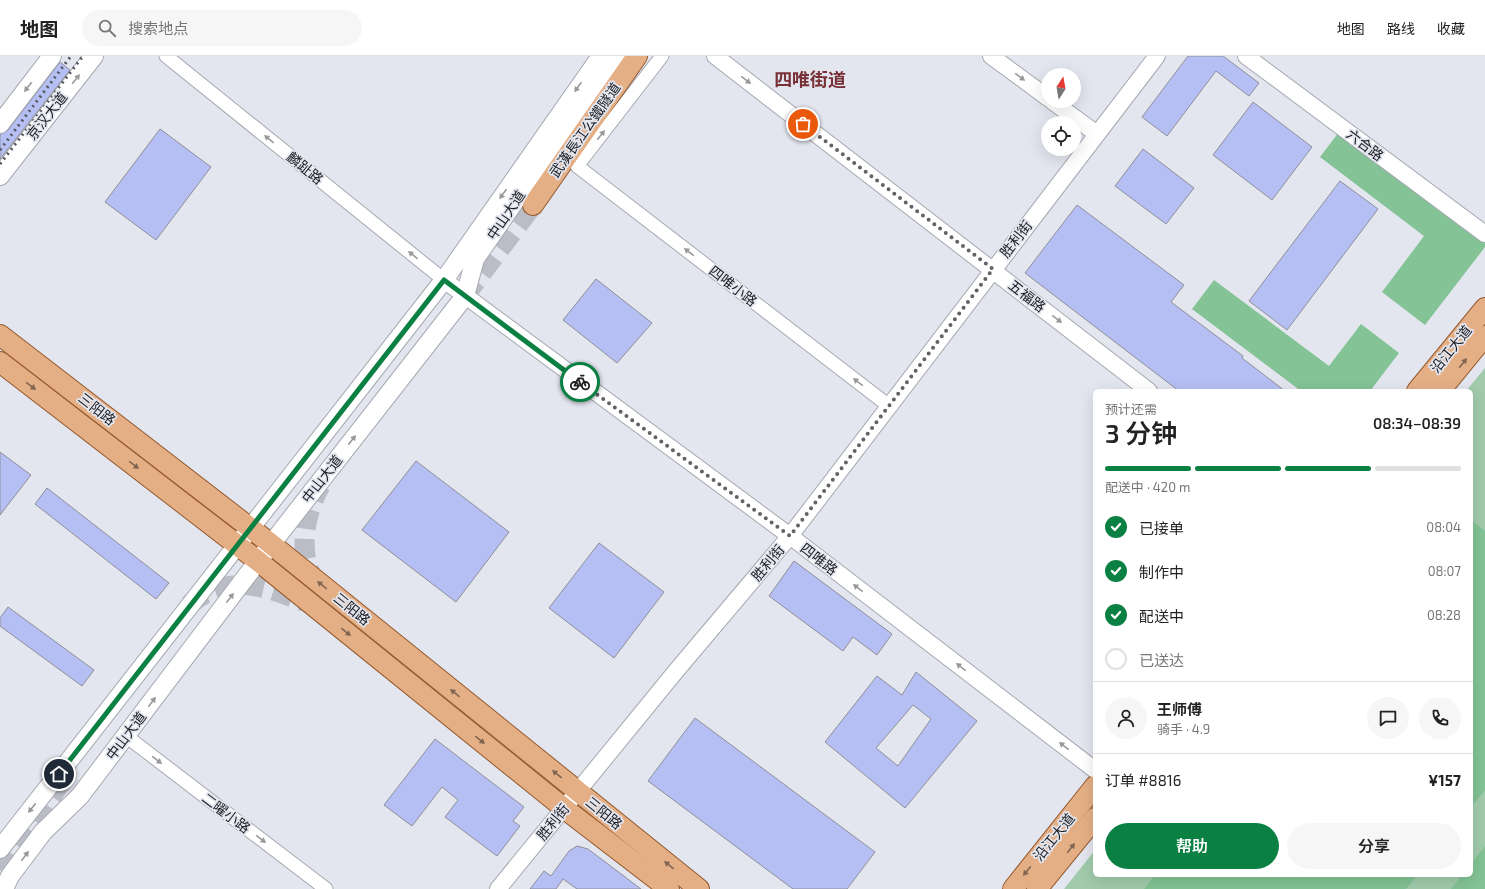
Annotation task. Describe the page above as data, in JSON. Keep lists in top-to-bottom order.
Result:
{
  "streets": {
    "main road": [
      "京汉大道",
      "武漢長江公鐵隧道",
      "中山大道",
      "沿江大道",
      "三阳路"
    ],
    "street": [
      "六合路",
      "麟趾路",
      "胜利街",
      "四唯小路",
      "五福路",
      "四唯路",
      "二曜小路"
    ]
  },
  "crossings": [
    ["麟趾路", "中山大道"],
    ["麟趾路", "四唯路"],
    ["中山大道", "三阳路"],
    ["中山大道", "四唯路"],
    ["中山大道", "二曜小路"],
    ["胜利街", "四唯小路"],
    ["胜利街", "五福路"],
    ["胜利街", "三阳路"],
    ["胜利街", "四唯路"]
  ],
  "one_way": [
    "麟趾路",
    "五福路",
    "四唯路",
    "二曜小路"
  ],
  "districts": ["四唯街道"],
  "north": "top",
  "page": {
    "header": "地图",
    "search": "搜索地点",
    "nav": ["地图", "路线", "收藏"],
    "heading": ["3 分钟", "预计还需", "08:34–08:39"],
    "panel": [
      "王师傅",
      "骑手 · 4.9",
      "订单 #8816",
      "¥157"
    ],
    "bar": "配送中 · 420 m",
    "list": [
      ["已接单", "08:04"],
      ["制作中", "08:07"],
      ["配送中", "08:28"],
      "已送达"
    ],
    "buttons": ["帮助", "分享"]
  }
}
